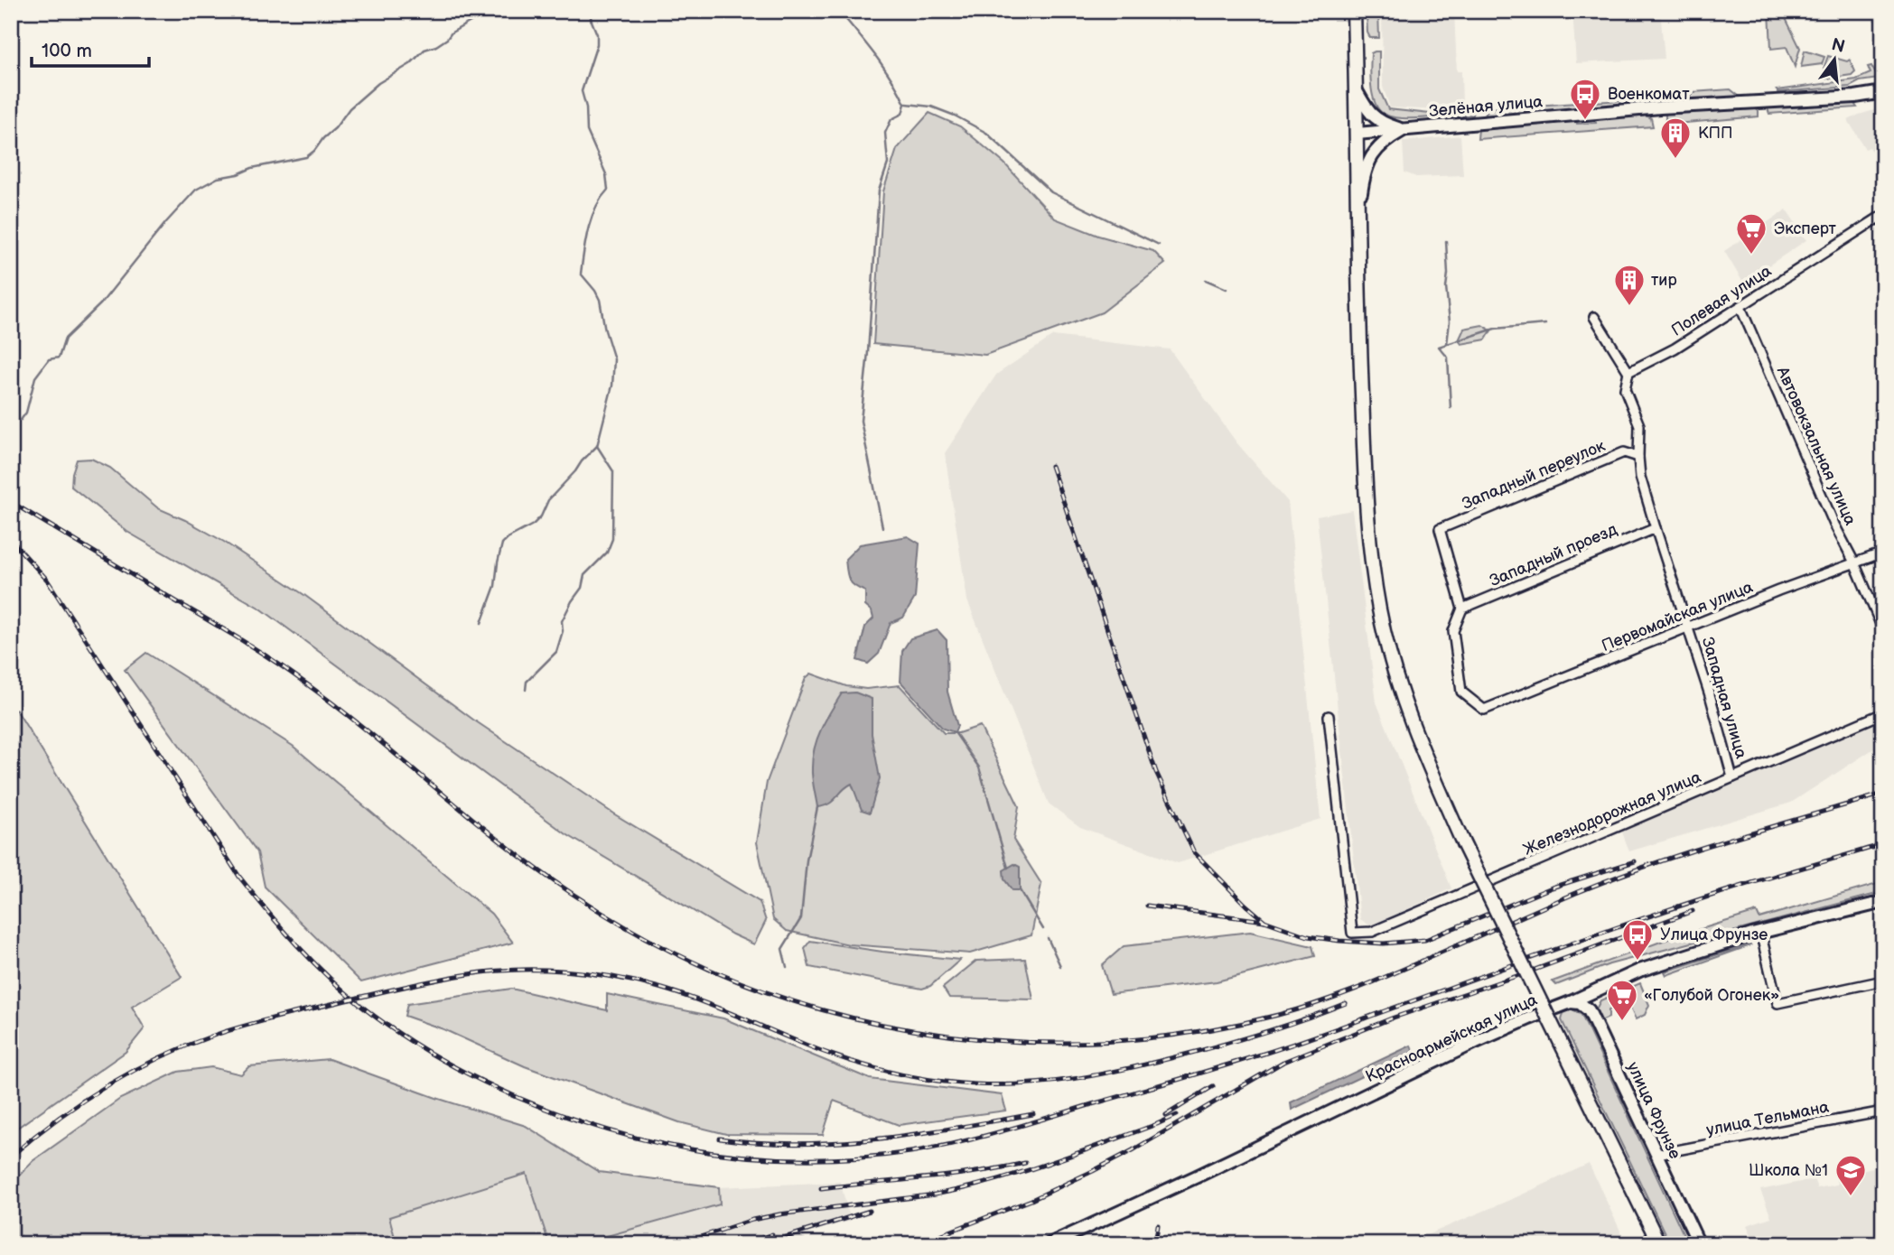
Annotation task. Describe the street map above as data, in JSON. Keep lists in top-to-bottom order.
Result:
{
  "streets": {
    "main road": ["Зелёная улица", "Красноармейская улица", "улица Фрунзе"],
    "street": [
      "Полевая улица",
      "Автовокзальная улица",
      "Западный переулок",
      "Западный проезд",
      "Первомайская улица",
      "Западная улица",
      "Железнодорожная улица",
      "улица Тельмана"
    ]
  },
  "crossings": [
    ["Полевая улица", "Автовокзальная улица"],
    ["Полевая улица", "Западная улица"],
    ["Автовокзальная улица", "Первомайская улица"],
    ["Западный переулок", "Западный проезд"],
    ["Западный переулок", "Первомайская улица"],
    ["Западный переулок", "Западная улица"],
    ["Западный проезд", "Первомайская улица"],
    ["Западный проезд", "Западная улица"],
    ["Первомайская улица", "Западная улица"],
    ["Западная улица", "Железнодорожная улица"],
    ["улица Фрунзе", "улица Тельмана"]
  ],
  "places": {
    "bus stop": ["Военкомат", "Улица Фрунзе"],
    "building": ["КПП", "тир"],
    "supermarket": ["Эксперт", "«Голубой Огонек»"],
    "school or university": ["Школа №1"]
  },
  "scale_bar": "100 m",
  "north": "top"
}
